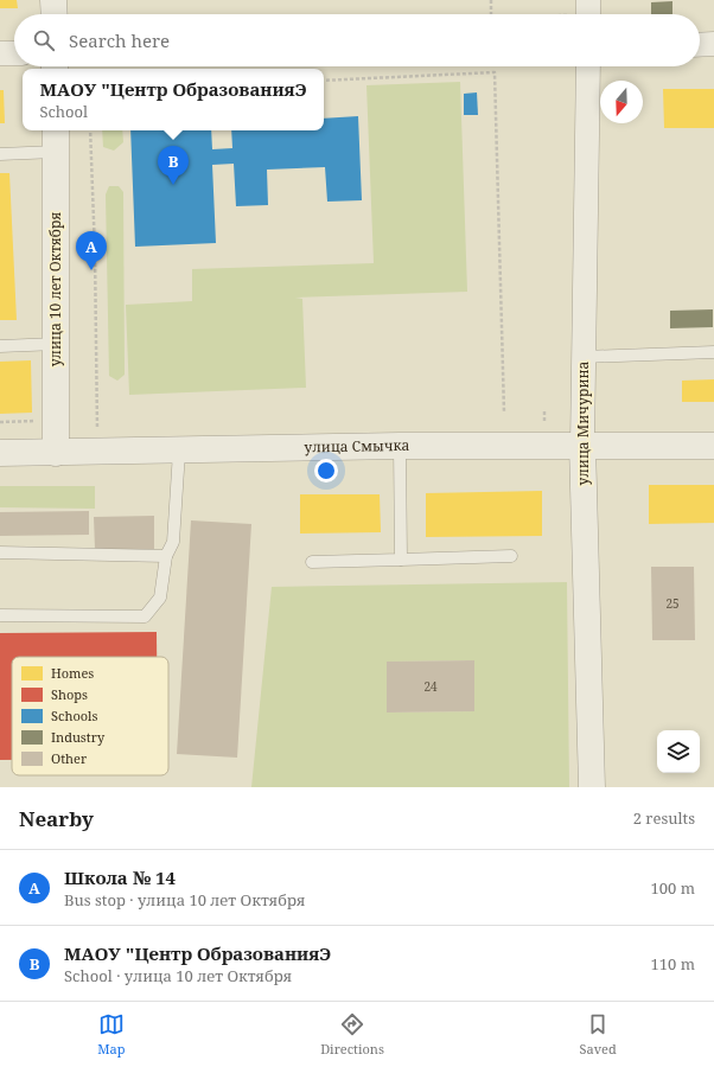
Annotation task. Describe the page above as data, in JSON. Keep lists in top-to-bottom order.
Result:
{
  "streets": {
    "street": ["улица 10 лет Октября", "улица Мичурина", "улица Смычка"]
  },
  "crossings": [
    ["улица 10 лет Октября", "улица Смычка"],
    ["улица Мичурина", "улица Смычка"]
  ],
  "house_numbers": ["25", "24"],
  "legend": [
    "Homes",
    "Shops",
    "Schools",
    "Industry",
    "Other"
  ],
  "north": "bottom",
  "page": {
    "search": "Search here",
    "popup": ["МАОУ \"Центр ОбразованияЭ", "School"],
    "pins": ["B", "A"],
    "heading": ["Nearby", "2 results"],
    "list": [
      {
        "mark": "A",
        "name": "Школа № 14",
        "note": "Bus stop · улица 10 лет Октября",
        "value": "100 m"
      },
      {
        "mark": "B",
        "name": "МАОУ \"Центр ОбразованияЭ",
        "note": "School · улица 10 лет Октября",
        "value": "110 m"
      }
    ],
    "nav": ["Map", "Directions", "Saved"]
  }
}
